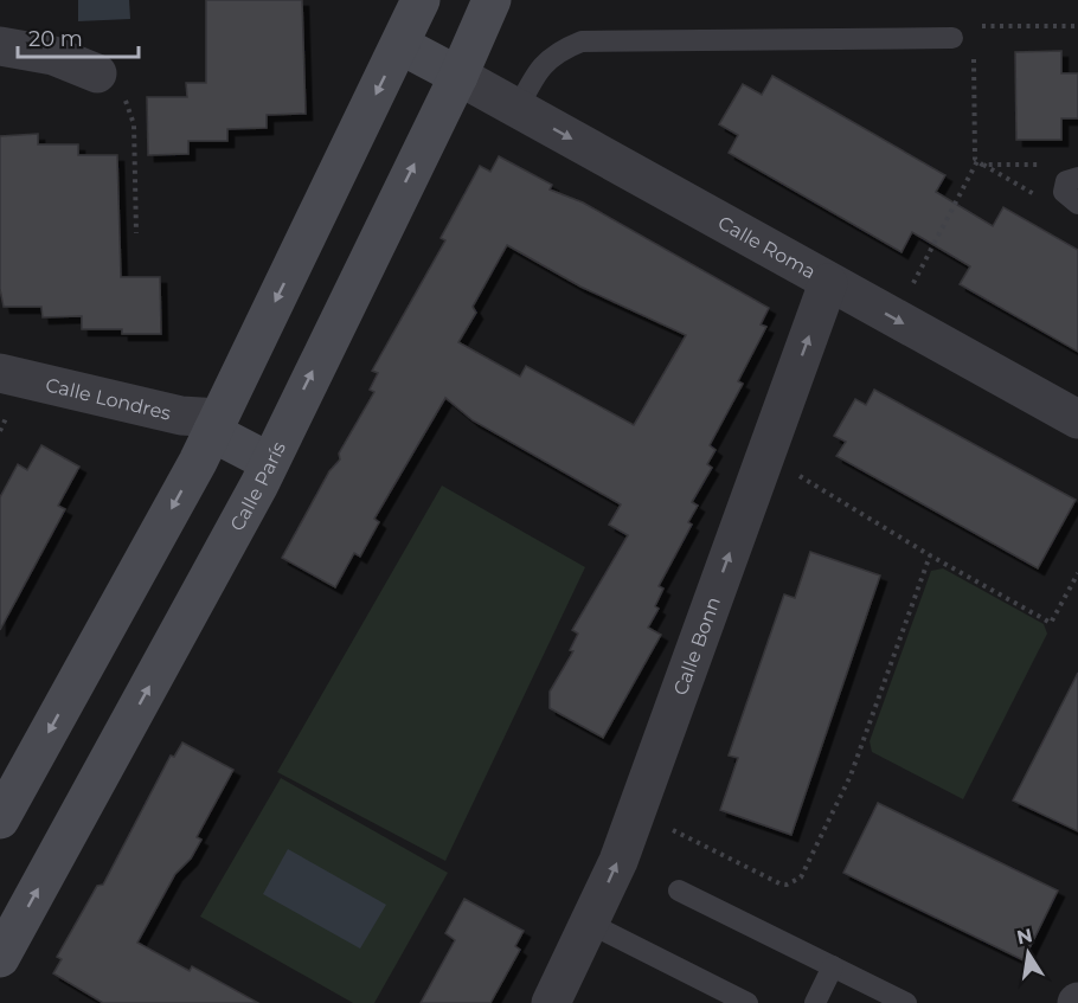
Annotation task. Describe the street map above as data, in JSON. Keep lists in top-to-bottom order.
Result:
{
  "streets": {
    "main road": ["Calle París"],
    "street": ["Calle Roma", "Calle Londres", "Calle Bonn"]
  },
  "crossings": [
    ["Calle Roma", "Calle París"],
    ["Calle Roma", "Calle Bonn"]
  ],
  "one_way": ["Calle Roma", "Calle Bonn"],
  "scale_bar": "20 m",
  "north": "top"
}
